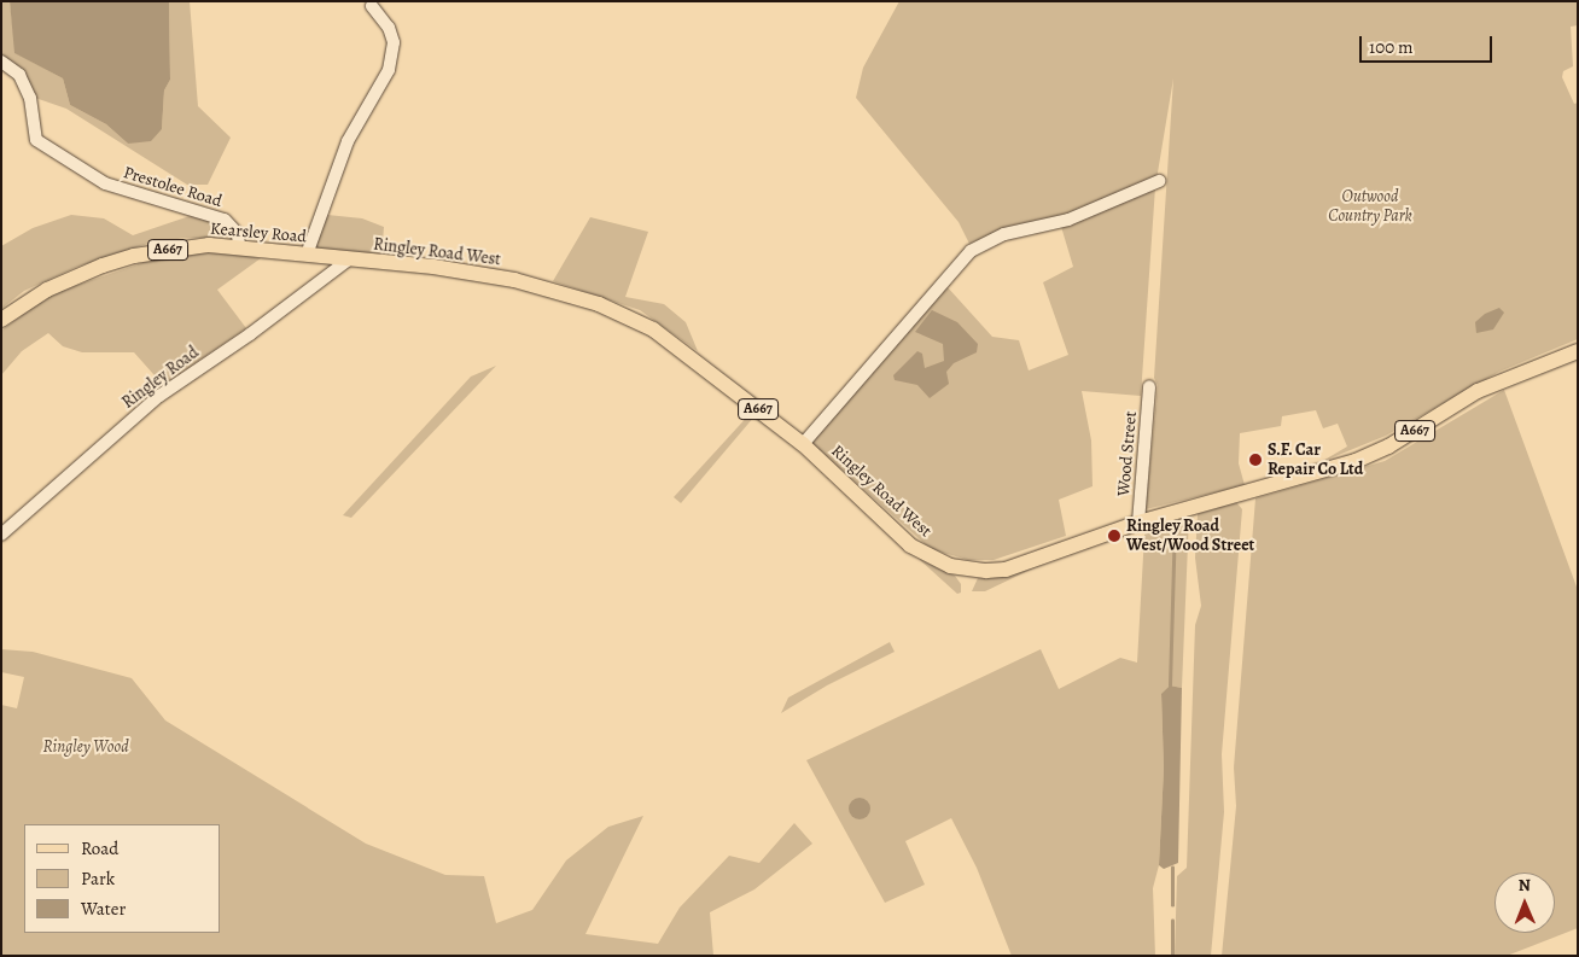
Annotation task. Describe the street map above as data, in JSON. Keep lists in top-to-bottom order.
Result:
{
  "streets": {
    "main road": ["Kearsley Road", "A667", "Ringley Road West"],
    "street": ["Prestolee Road", "Ringley Road", "Wood Street"]
  },
  "crossings": [
    ["Prestolee Road", "Kearsley Road"],
    ["Kearsley Road", "Ringley Road West"],
    ["Kearsley Road", "Ringley Road"],
    ["Ringley Road West", "Ringley Road"],
    ["Ringley Road West", "Wood Street"]
  ],
  "parks": ["Outwood Country Park", "Ringley Wood"],
  "places": ["S.F. Car Repair Co Ltd", "Ringley Road West/Wood Street"],
  "legend": ["Road", "Park", "Water"],
  "scale_bar": "100 m",
  "north": "top"
}
